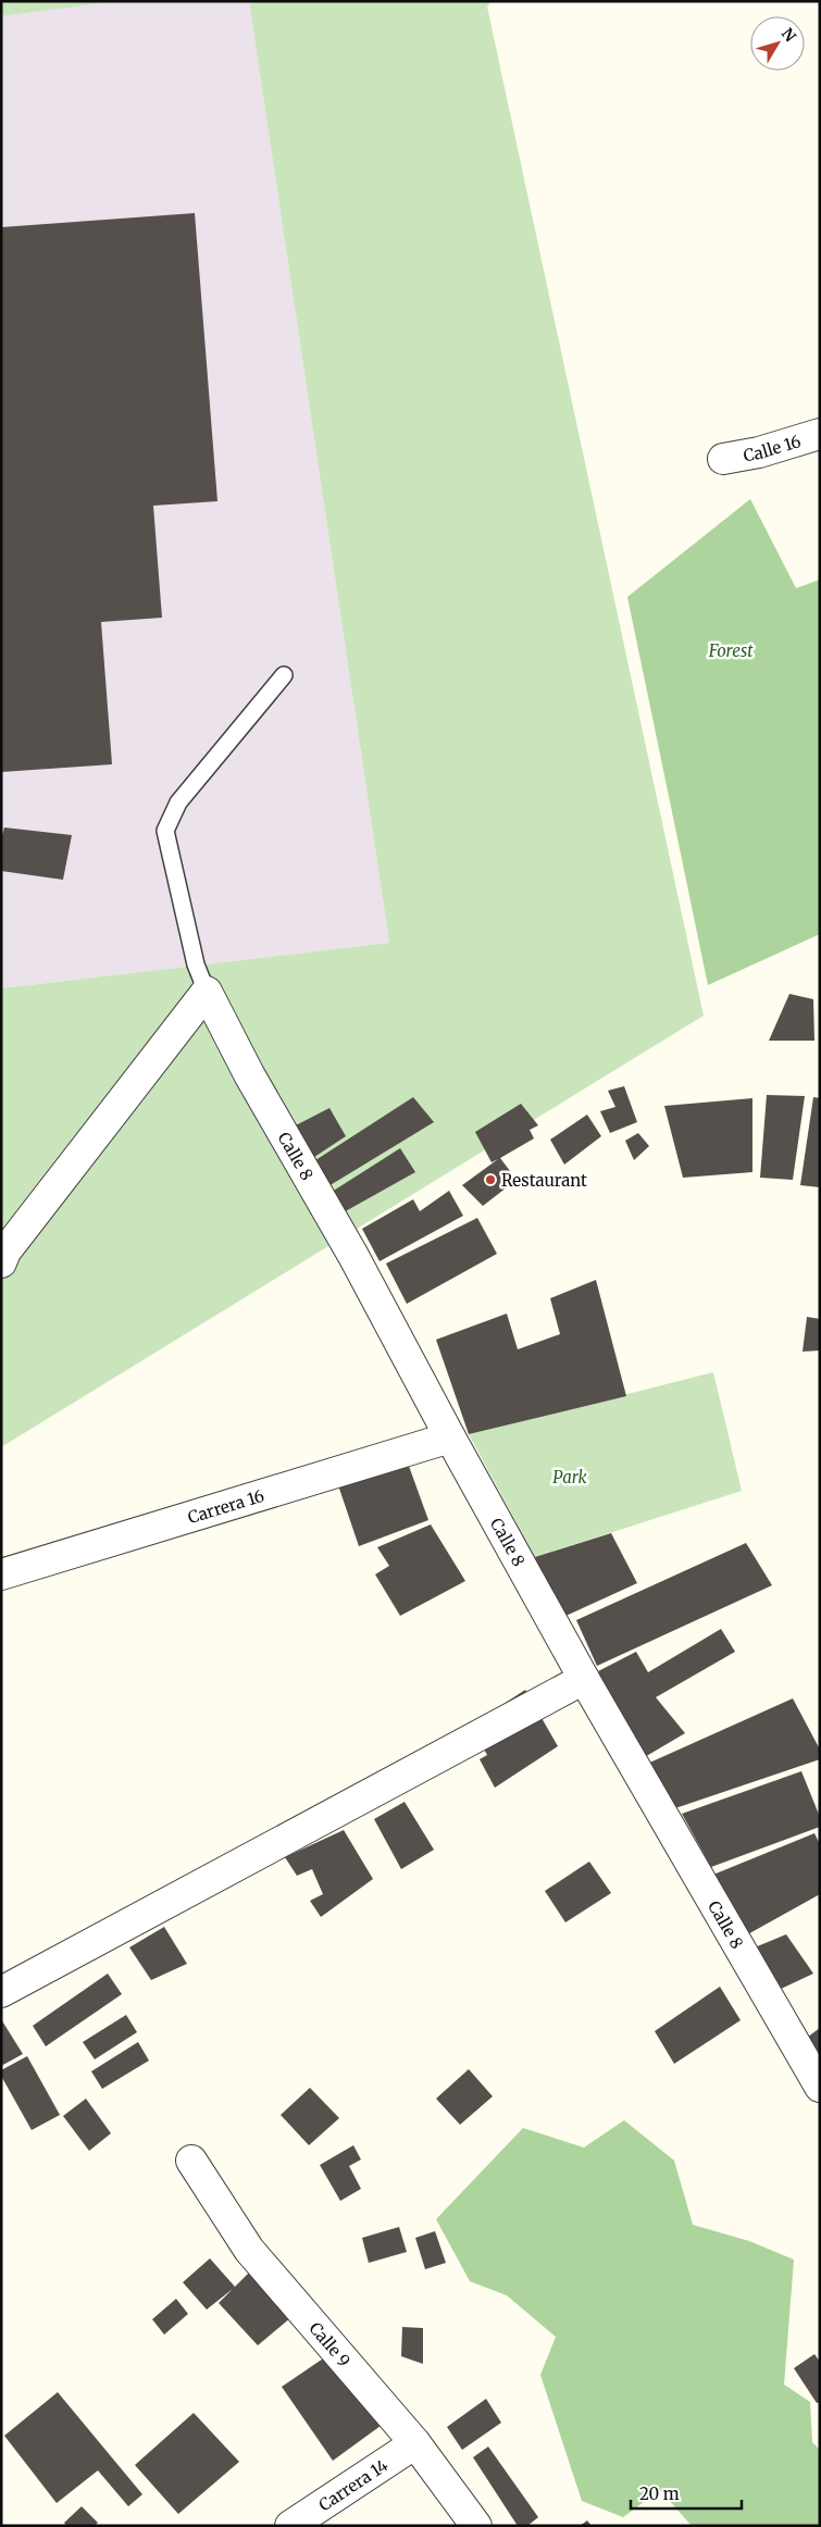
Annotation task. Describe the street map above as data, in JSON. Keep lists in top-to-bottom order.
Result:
{
  "streets": {
    "street": [
      "Calle 16",
      "Calle 8",
      "Carrera 16",
      "Calle 9",
      "Carrera 14"
    ]
  },
  "crossings": [
    ["Calle 8", "Carrera 16"],
    ["Calle 9", "Carrera 14"]
  ],
  "parks": ["Forest", "Park"],
  "places": ["Restaurant"],
  "scale_bar": "20 m",
  "north": "top right"
}
